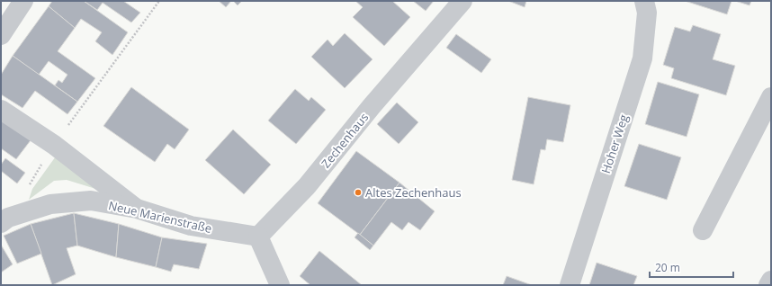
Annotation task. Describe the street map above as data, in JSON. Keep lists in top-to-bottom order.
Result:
{
  "streets": {
    "street": ["Zechenhaus", "Hoher Weg", "Neue Marienstraße"]
  },
  "crossings": [
    ["Zechenhaus", "Neue Marienstraße"]
  ],
  "places": ["Altes Zechenhaus"],
  "scale_bar": "20 m"
}
